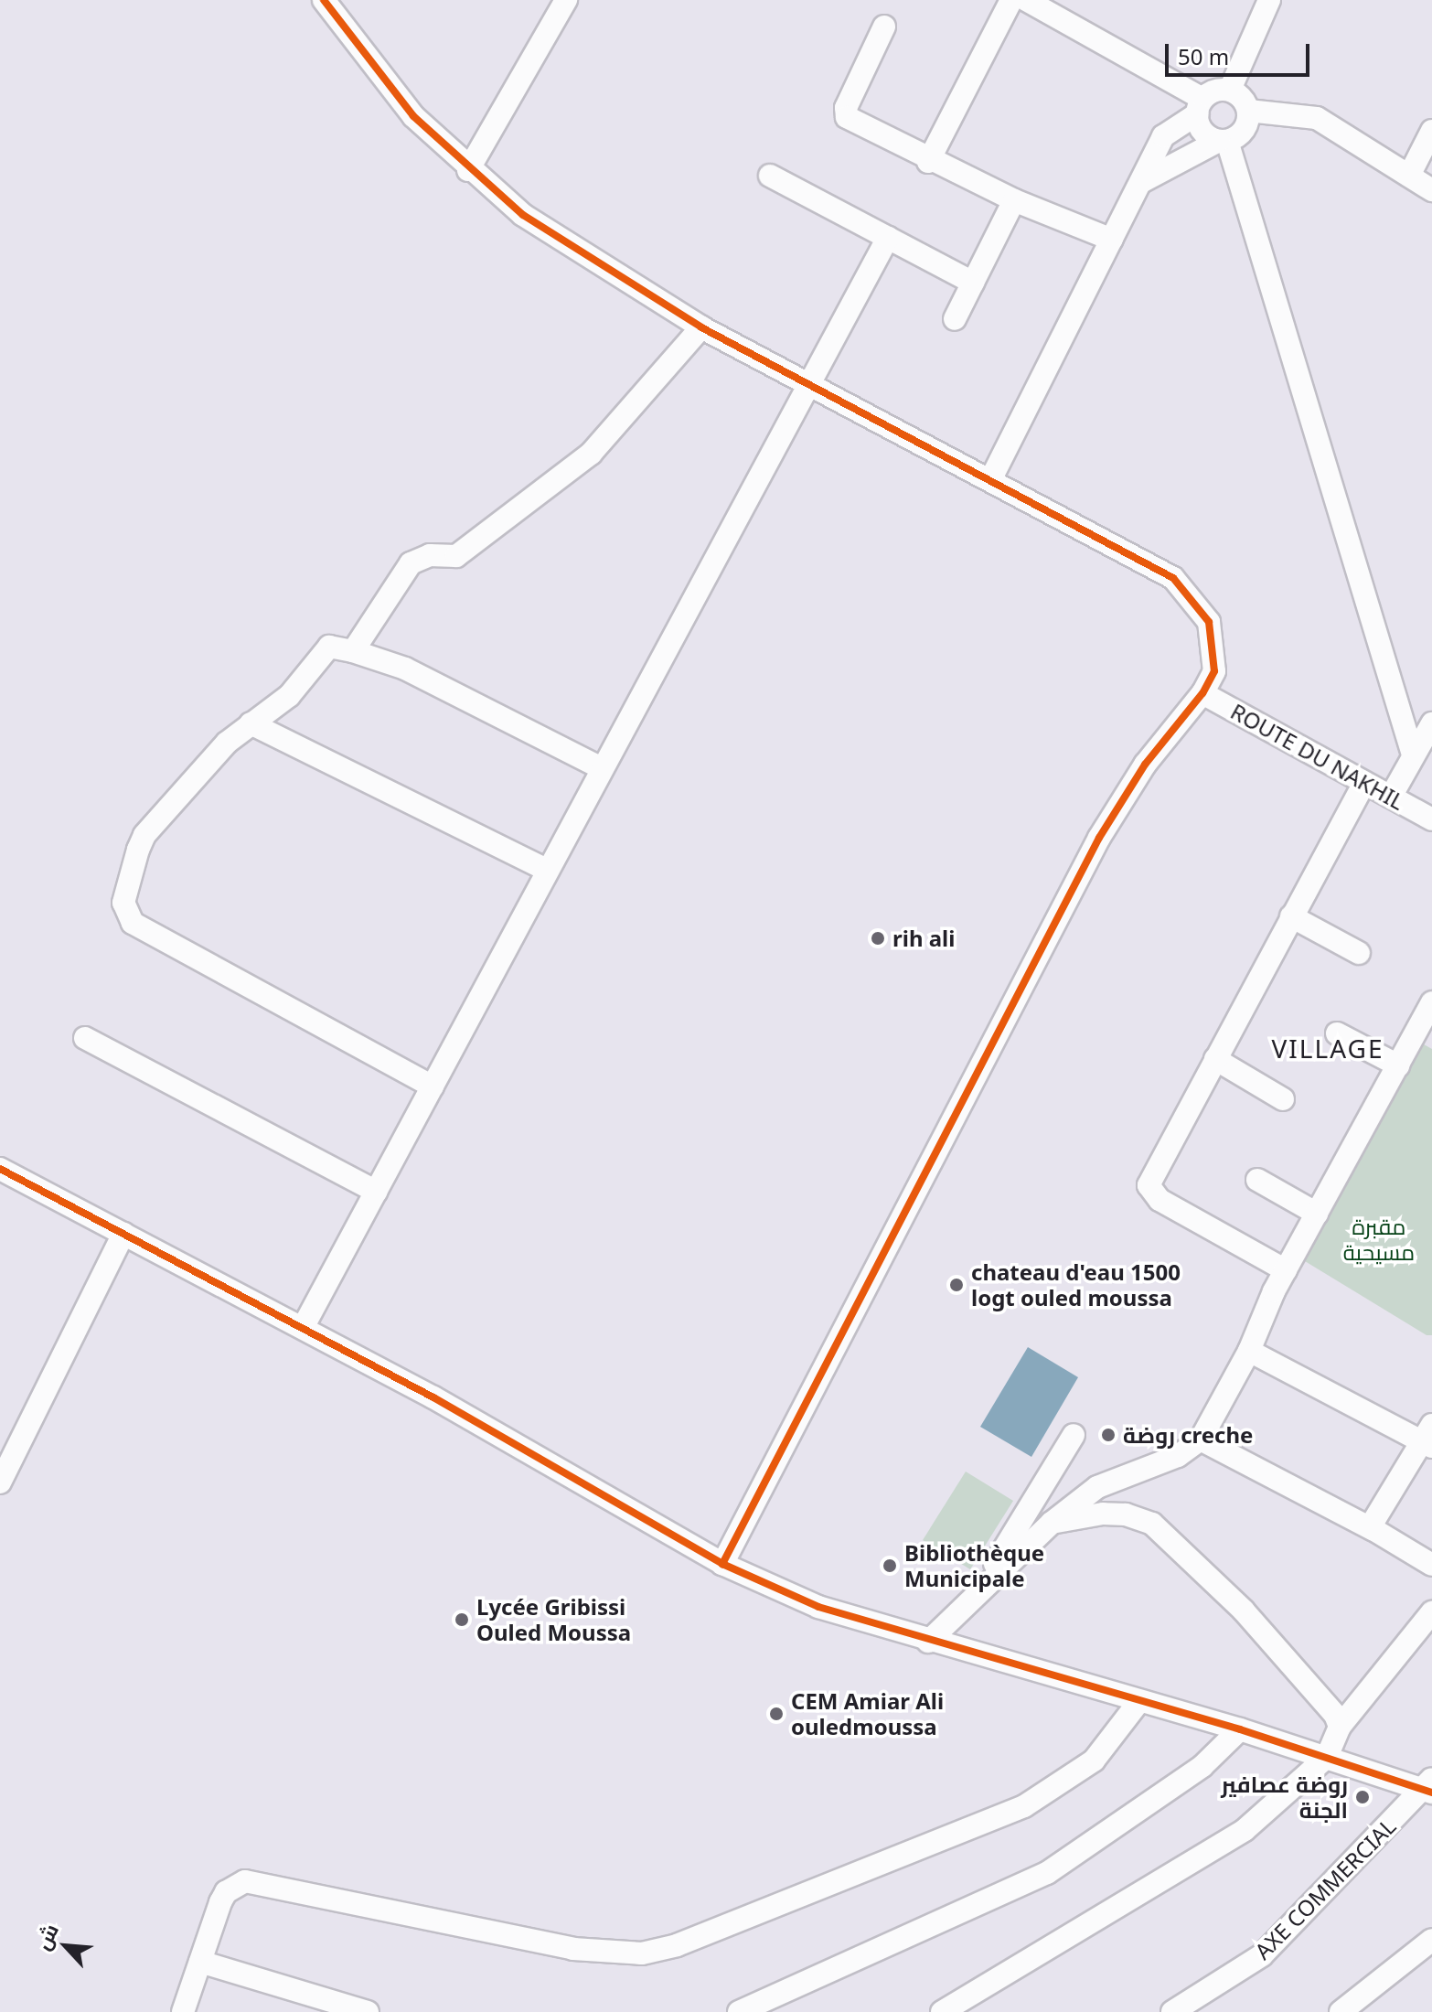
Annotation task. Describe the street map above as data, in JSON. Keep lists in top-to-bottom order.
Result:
{
  "streets": {
    "street": ["ROUTE DU NAKHIL", "AXE COMMERCIAL"]
  },
  "districts": ["VILLAGE"],
  "parks": ["مقبرة مسيحية"],
  "places": [
    "rih ali",
    "chateau d'eau 1500 logt ouled moussa",
    "روضة creche",
    "Bibliothèque Municipale",
    "Lycée Gribissi Ouled Moussa",
    "CEM Amiar Ali ouledmoussa",
    "روضة عصافير الجنة"
  ],
  "scale_bar": "50 m",
  "north": "top left"
}
